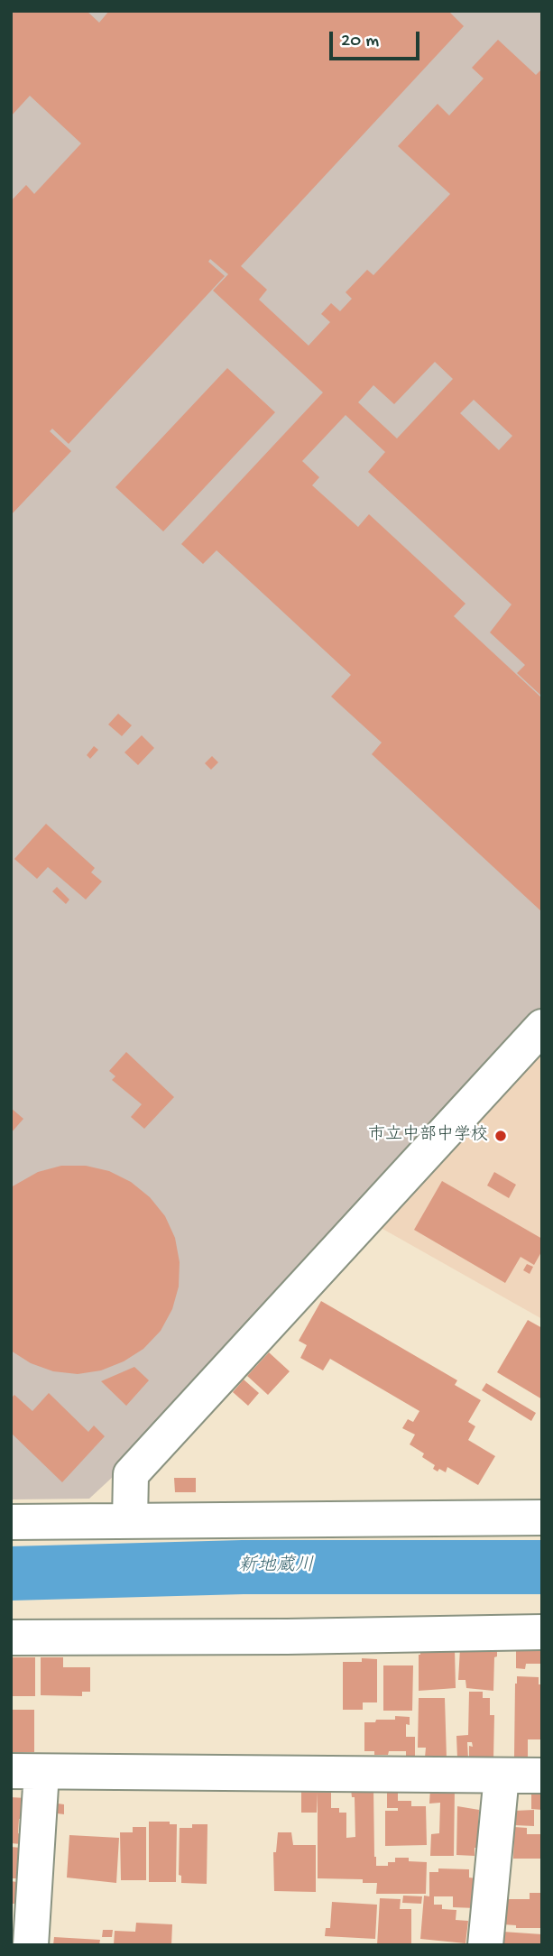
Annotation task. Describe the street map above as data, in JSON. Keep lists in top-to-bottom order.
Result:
{
  "water": ["新地蔵川"],
  "places": ["市立中部中学校"],
  "scale_bar": "20 m"
}
